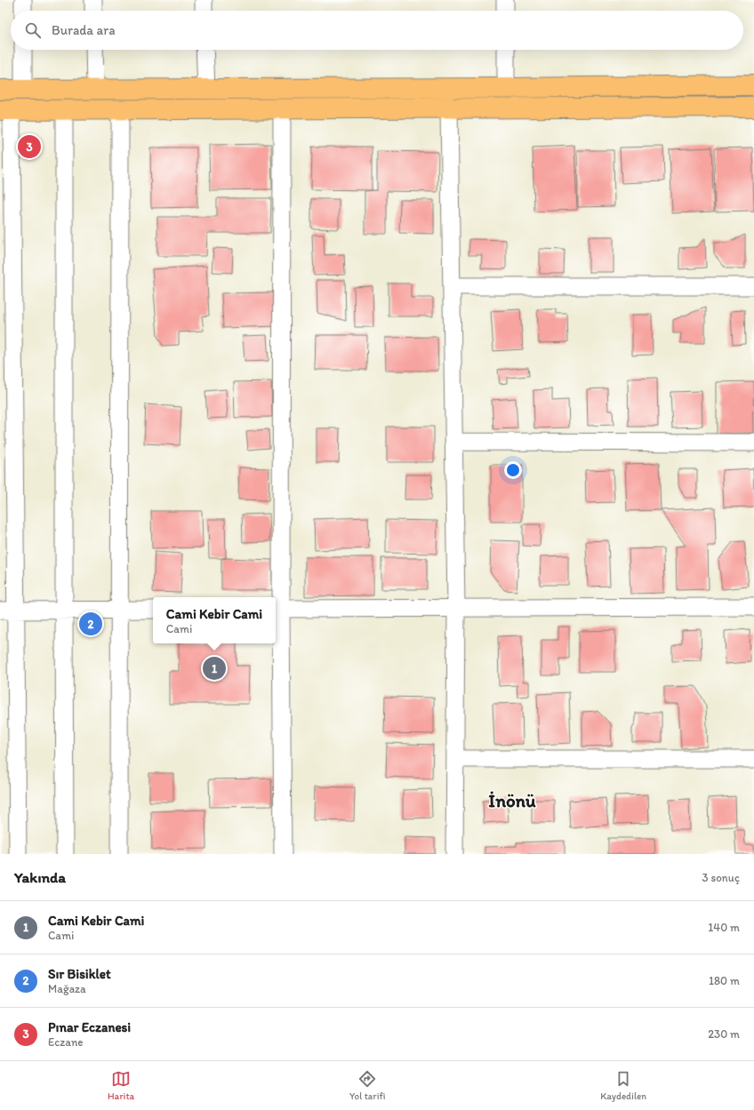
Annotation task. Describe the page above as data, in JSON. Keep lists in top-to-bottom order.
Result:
{
  "districts": ["İnönü"],
  "page": {
    "search": "Burada ara",
    "pins": ["3", "2", "1"],
    "popup": ["Cami Kebir Cami", "Cami"],
    "heading": ["Yakında", "3 sonuç"],
    "list": [
      {
        "mark": "1",
        "name": "Cami Kebir Cami",
        "note": "Cami",
        "value": "140 m"
      },
      {
        "mark": "2",
        "name": "Sır Bisiklet",
        "note": "Mağaza",
        "value": "180 m"
      },
      {
        "mark": "3",
        "name": "Pınar Eczanesi",
        "note": "Eczane",
        "value": "230 m"
      }
    ],
    "nav": ["Harita", "Yol tarifi", "Kaydedilen"]
  }
}
